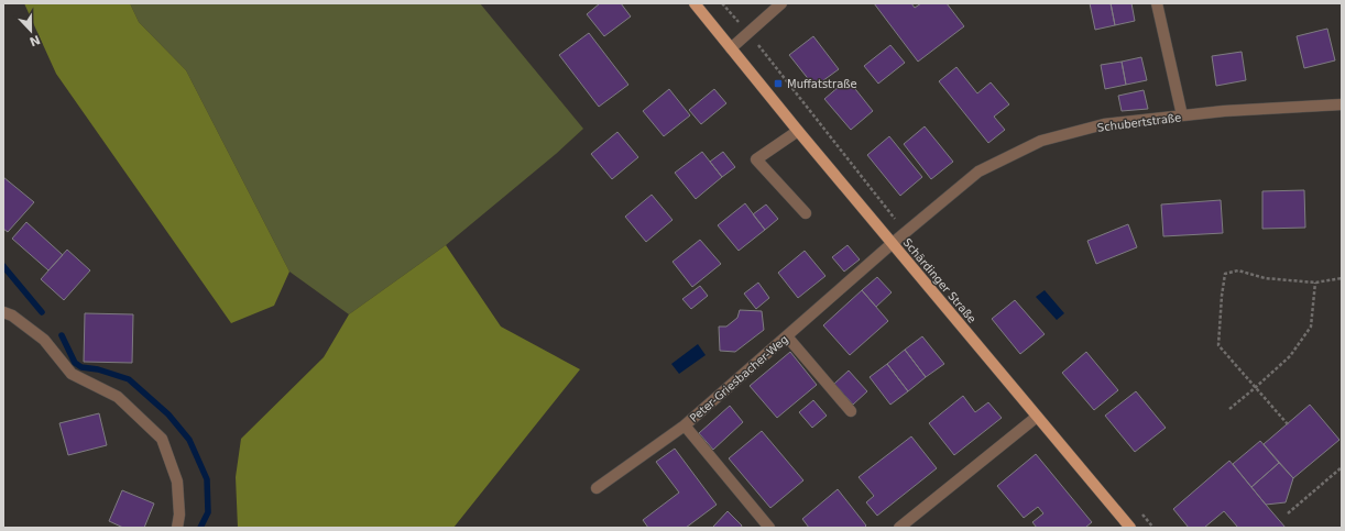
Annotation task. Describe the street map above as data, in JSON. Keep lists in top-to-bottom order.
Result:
{
  "streets": {
    "main road": ["Schärdinger Straße"],
    "street": ["Schubertstraße", "Peter-Griesbacher-Weg"]
  },
  "crossings": [
    ["Schubertstraße", "Schärdinger Straße"],
    ["Schubertstraße", "Peter-Griesbacher-Weg"],
    ["Schärdinger Straße", "Peter-Griesbacher-Weg"]
  ],
  "places": {
    "transit": ["Muffatstraße"]
  },
  "north": "bottom"
}
